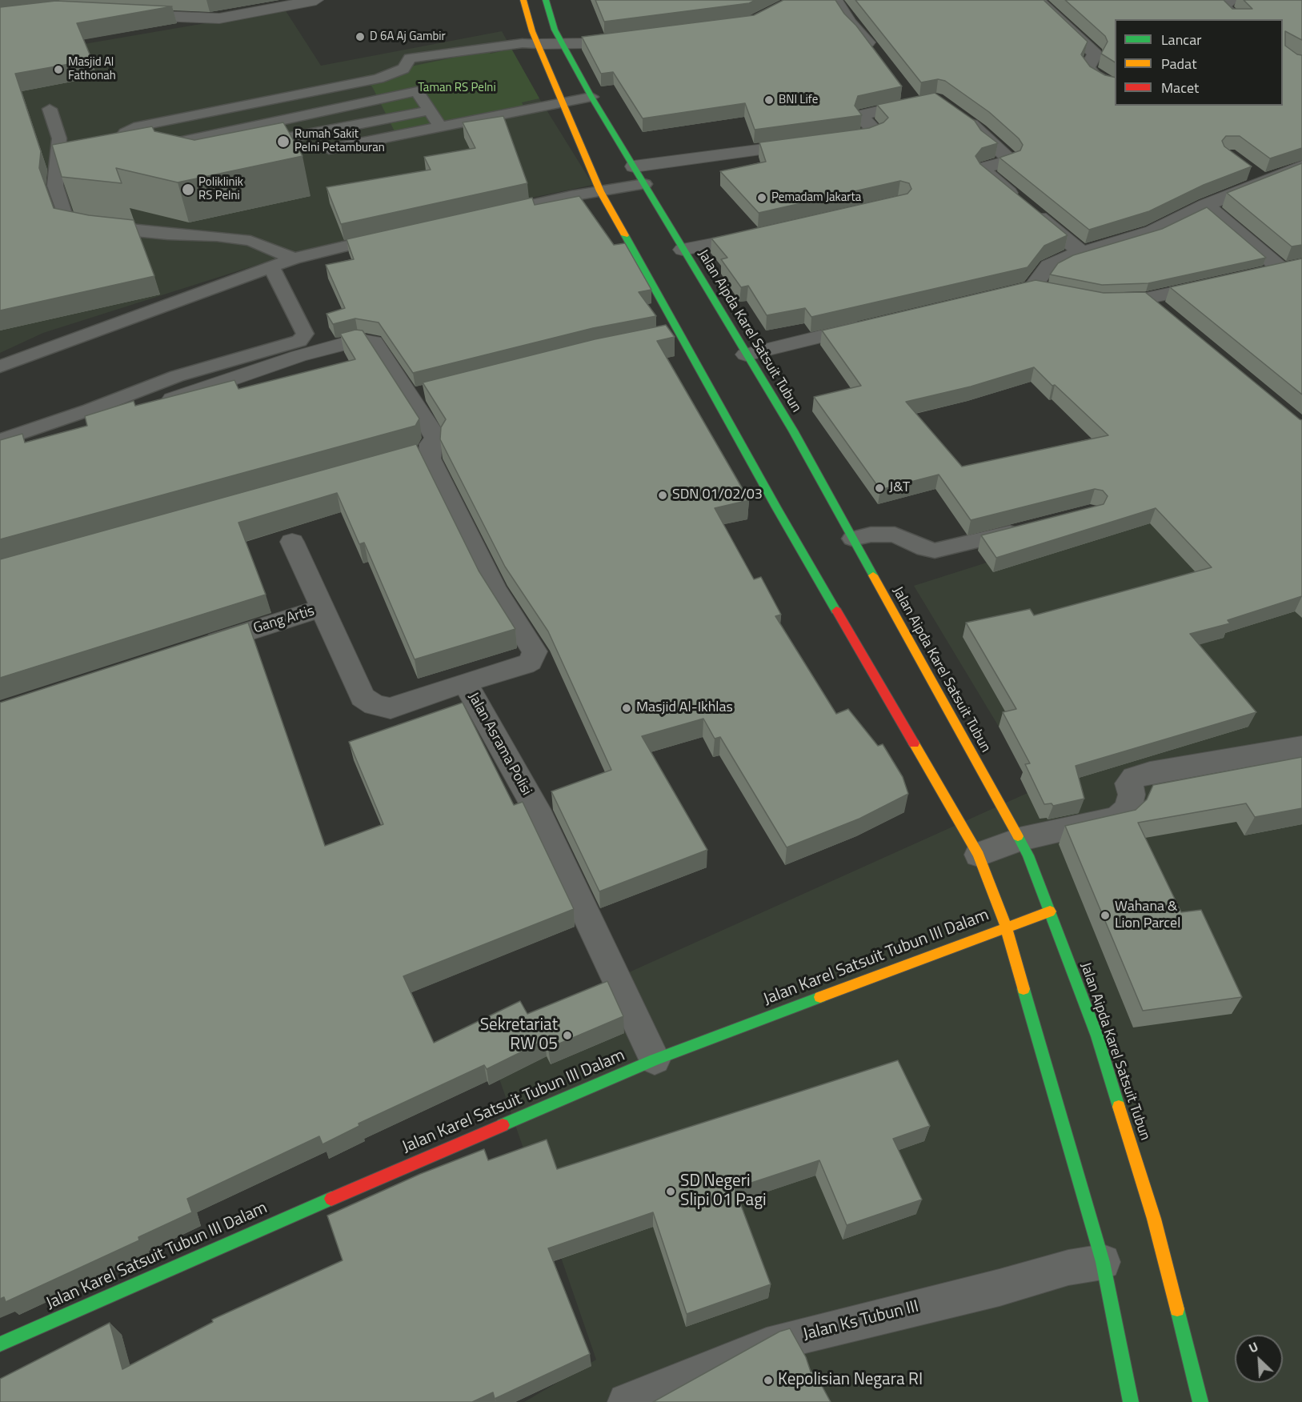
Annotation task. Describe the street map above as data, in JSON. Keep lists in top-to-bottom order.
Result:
{
  "streets": {
    "main road": ["Jalan Aipda Karel Satsuit Tubun", "Jalan Karel Satsuit Tubun III Dalam"],
    "street": ["Gang Artis", "Jalan Asrama Polisi", "Jalan Ks Tubun III"]
  },
  "crossings": [
    ["Jalan Aipda Karel Satsuit Tubun", "Jalan Karel Satsuit Tubun III Dalam"],
    ["Gang Artis", "Jalan Asrama Polisi"],
    ["Jalan Asrama Polisi", "Jalan Karel Satsuit Tubun III Dalam"]
  ],
  "parks": ["Taman RS Pelni"],
  "places": [
    "D 6A Aj Gambir",
    "Masjid Al Fathonah",
    "BNI Life",
    "Rumah Sakit Pelni Petamburan",
    "Poliklinik RS Pelni",
    "Pemadam Jakarta",
    "J&T",
    "SDN 01/02/03",
    "Masjid Al-Ikhlas",
    "Wahana & Lion Parcel",
    "Sekretariat RW 05",
    "SD Negeri Slipi 01 Pagi",
    "Kepolisian Negara RI"
  ],
  "legend": ["Lancar", "Padat", "Macet"],
  "north": "top left"
}
